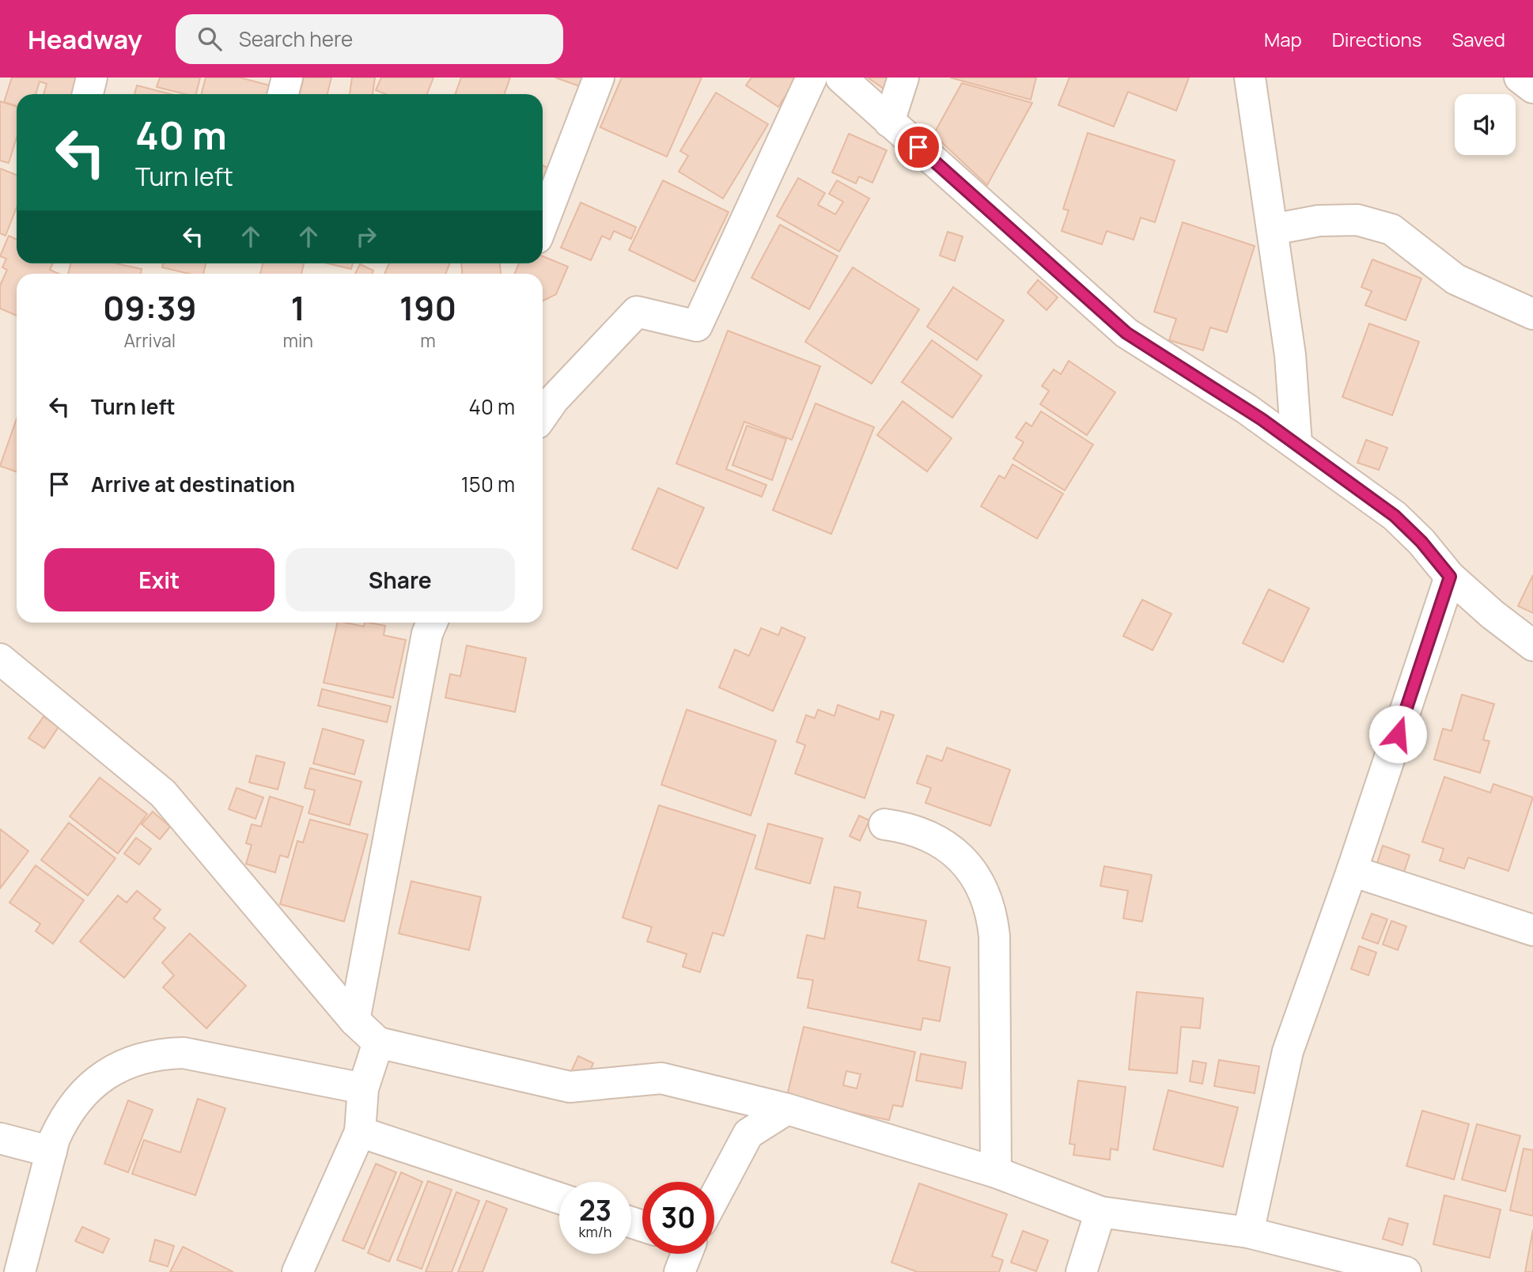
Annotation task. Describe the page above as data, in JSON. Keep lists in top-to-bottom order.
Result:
{
  "page": {
    "header": "Headway",
    "search": "Search here",
    "nav": ["Map", "Directions", "Saved"],
    "turn": ["40 m", "Turn left"],
    "eta": [
      "09:39",
      "Arrival",
      "1",
      "min",
      "190",
      "m"
    ],
    "list": [
      {
        "name": "Turn left",
        "value": "40 m"
      },
      {
        "name": "Arrive at destination",
        "value": "150 m"
      }
    ],
    "buttons": ["Exit", "Share"],
    "speed": "23 km/h",
    "limit": "30"
  }
}
